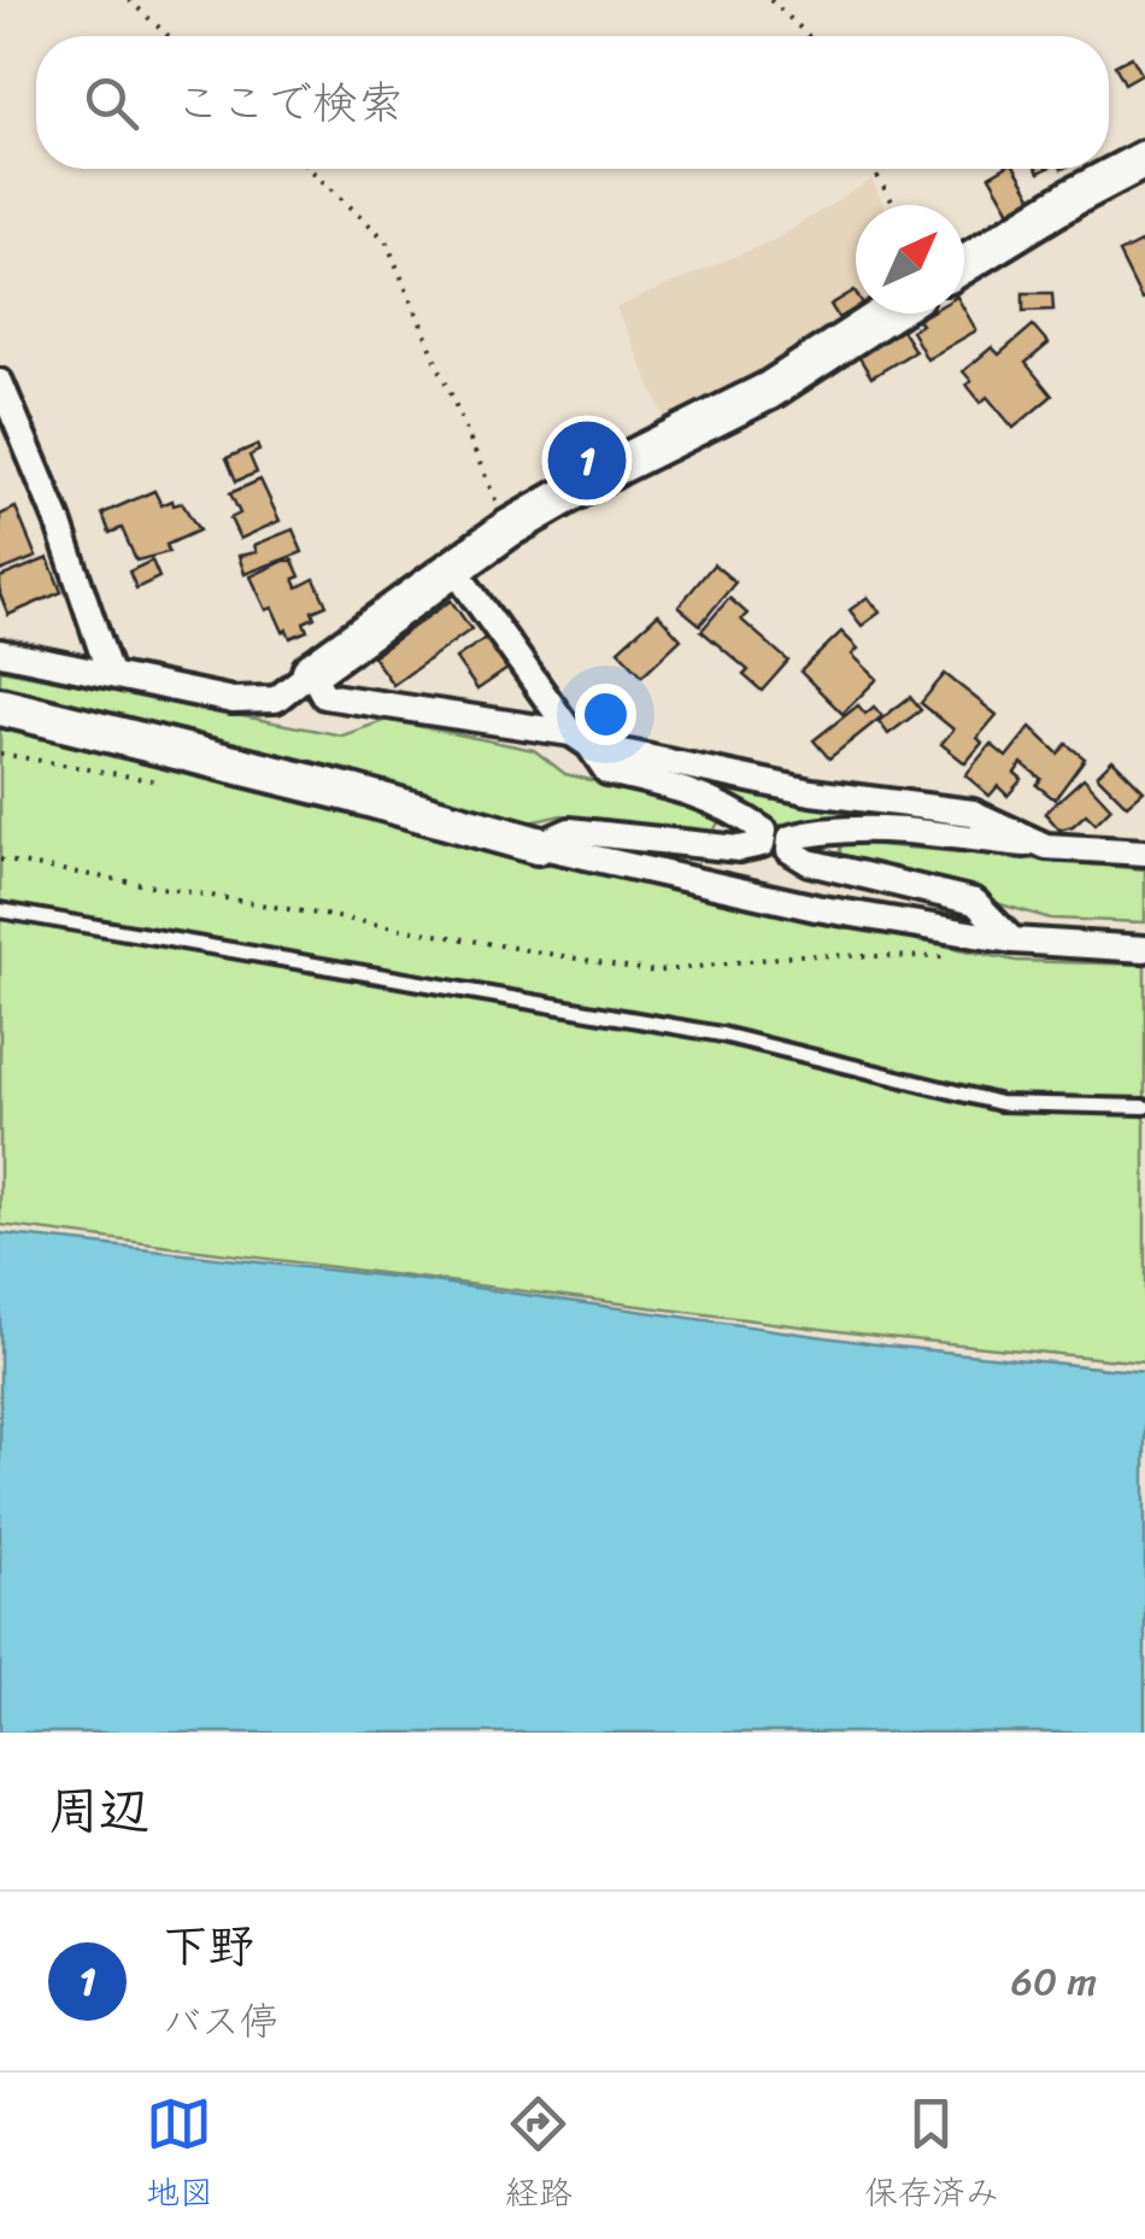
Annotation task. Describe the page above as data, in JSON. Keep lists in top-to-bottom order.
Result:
{
  "north": "top right",
  "page": {
    "search": "ここで検索",
    "pins": "1",
    "heading": "周辺",
    "list": [
      {
        "mark": "1",
        "name": "下野",
        "note": "バス停",
        "value": "60 m"
      }
    ],
    "nav": ["地図", "経路", "保存済み"]
  }
}
